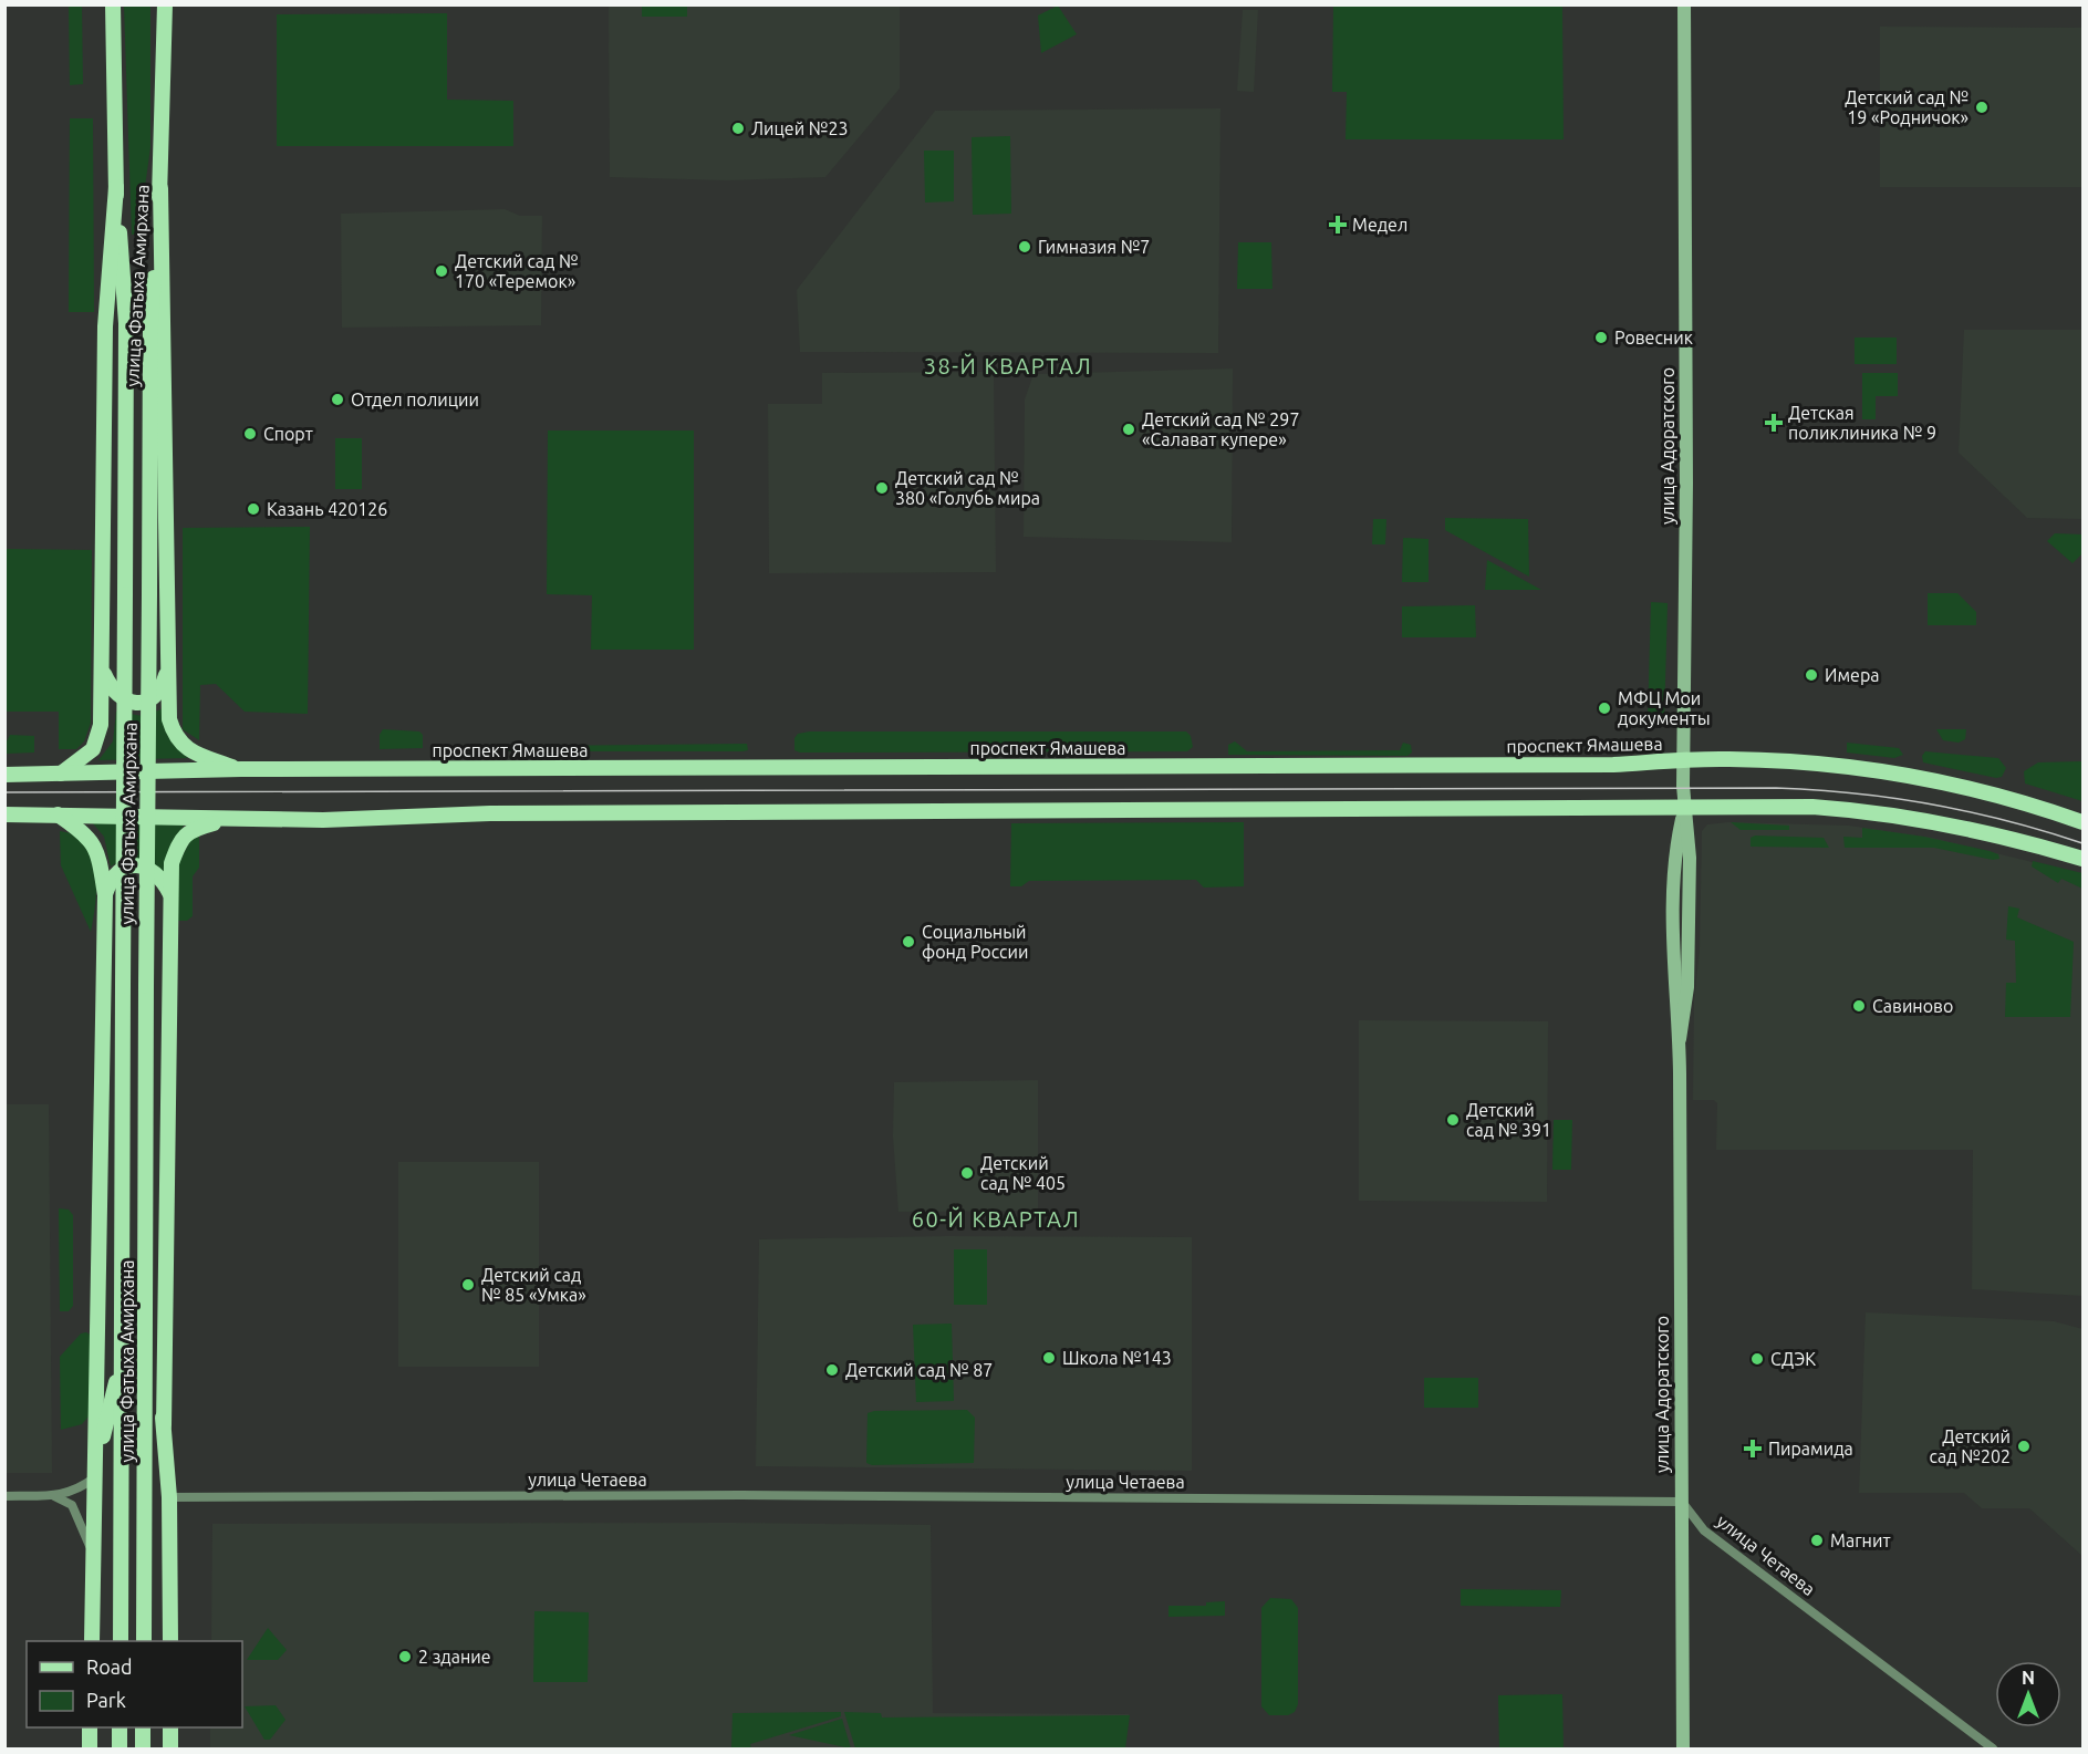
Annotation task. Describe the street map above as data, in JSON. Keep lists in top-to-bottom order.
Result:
{
  "streets": {
    "main road": ["улица Фатыха Амирхана", "проспект Ямашева"],
    "street": ["улица Адоратского", "улица Четаева"]
  },
  "crossings": [
    ["улица Адоратского", "проспект Ямашева"],
    ["улица Адоратского", "улица Четаева"]
  ],
  "districts": ["38-Й КВАРТАЛ", "60-Й КВАРТАЛ"],
  "places": {
    "other": [
      "Детский сад № 19 «Родничок»",
      "Лицей №23",
      "Гимназия №7",
      "Детский сад № 170 «Теремок»",
      "Ровесник",
      "Отдел полиции",
      "Детский сад № 297 «Салават купере»",
      "Спорт",
      "Детский сад № 380 «Голубь мира",
      "Казань 420126",
      "Имера",
      "МФЦ Мои документы",
      "Социальный фонд России",
      "Савиново",
      "Детский сад № 391",
      "Детский сад № 405",
      "Детский сад № 85 «Умка»",
      "Школа №143",
      "СДЭК",
      "Детский сад № 87",
      "Детский сад №202",
      "Магнит",
      "2 здание"
    ],
    "health": ["Медел", "Детская поликлиника № 9", "Пирамида"]
  },
  "legend": ["Road", "Park"],
  "north": "top"
}
